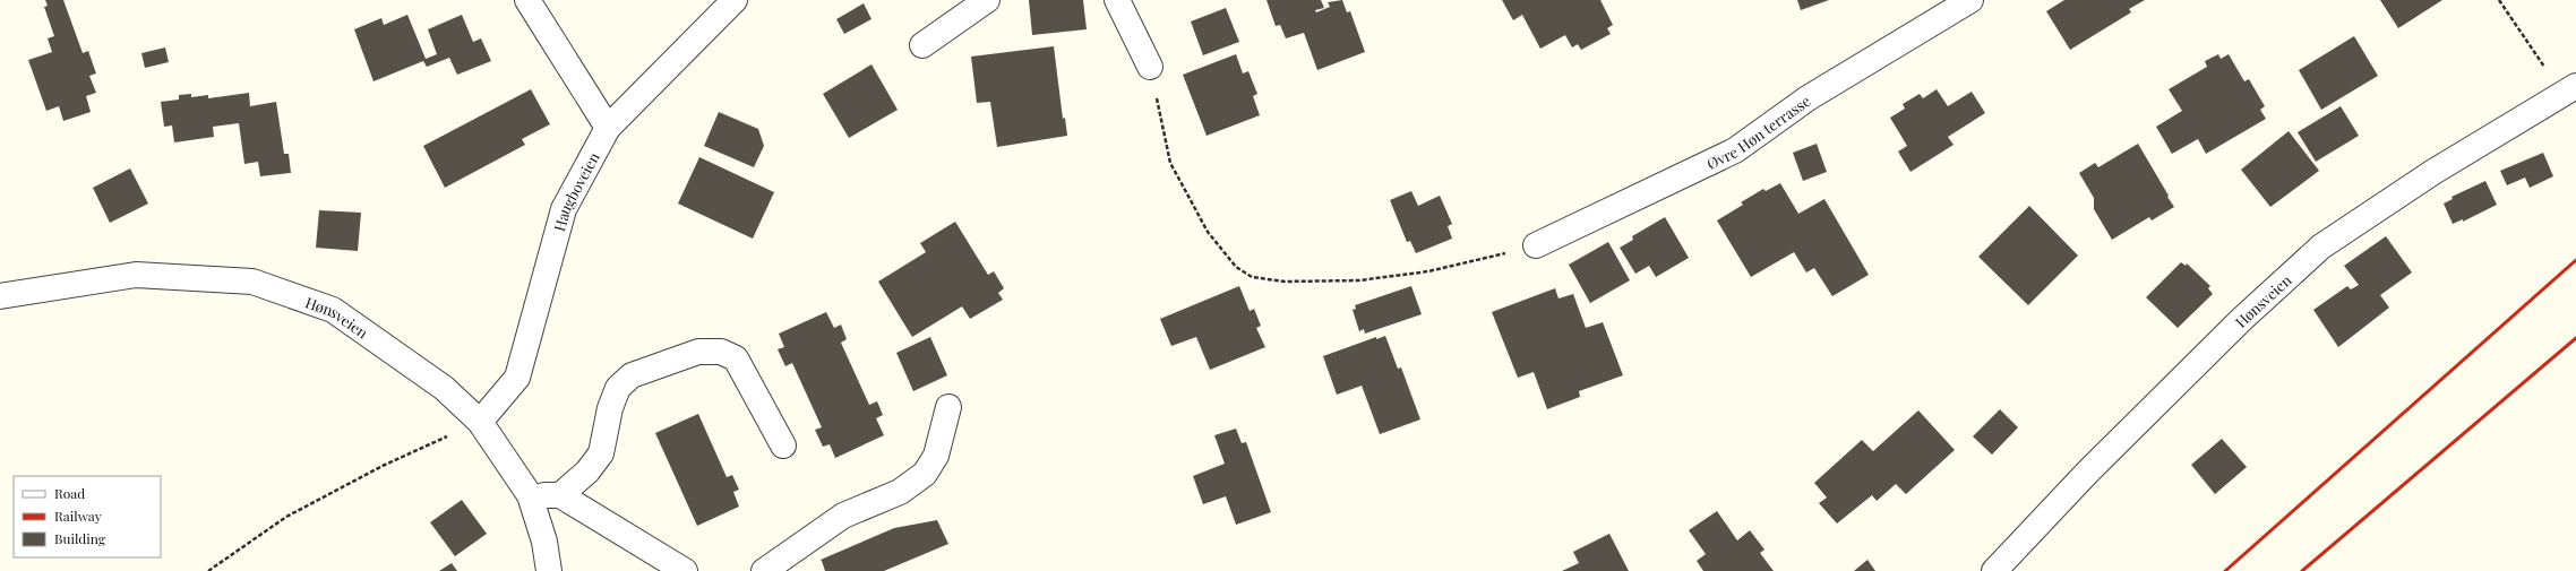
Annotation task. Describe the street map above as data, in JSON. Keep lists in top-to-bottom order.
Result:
{
  "streets": {
    "street": ["Øvre Høn terrasse", "Haugboveien", "Hønsveien"]
  },
  "crossings": [
    ["Haugboveien", "Hønsveien"]
  ],
  "legend": ["Road", "Railway", "Building"]
}
